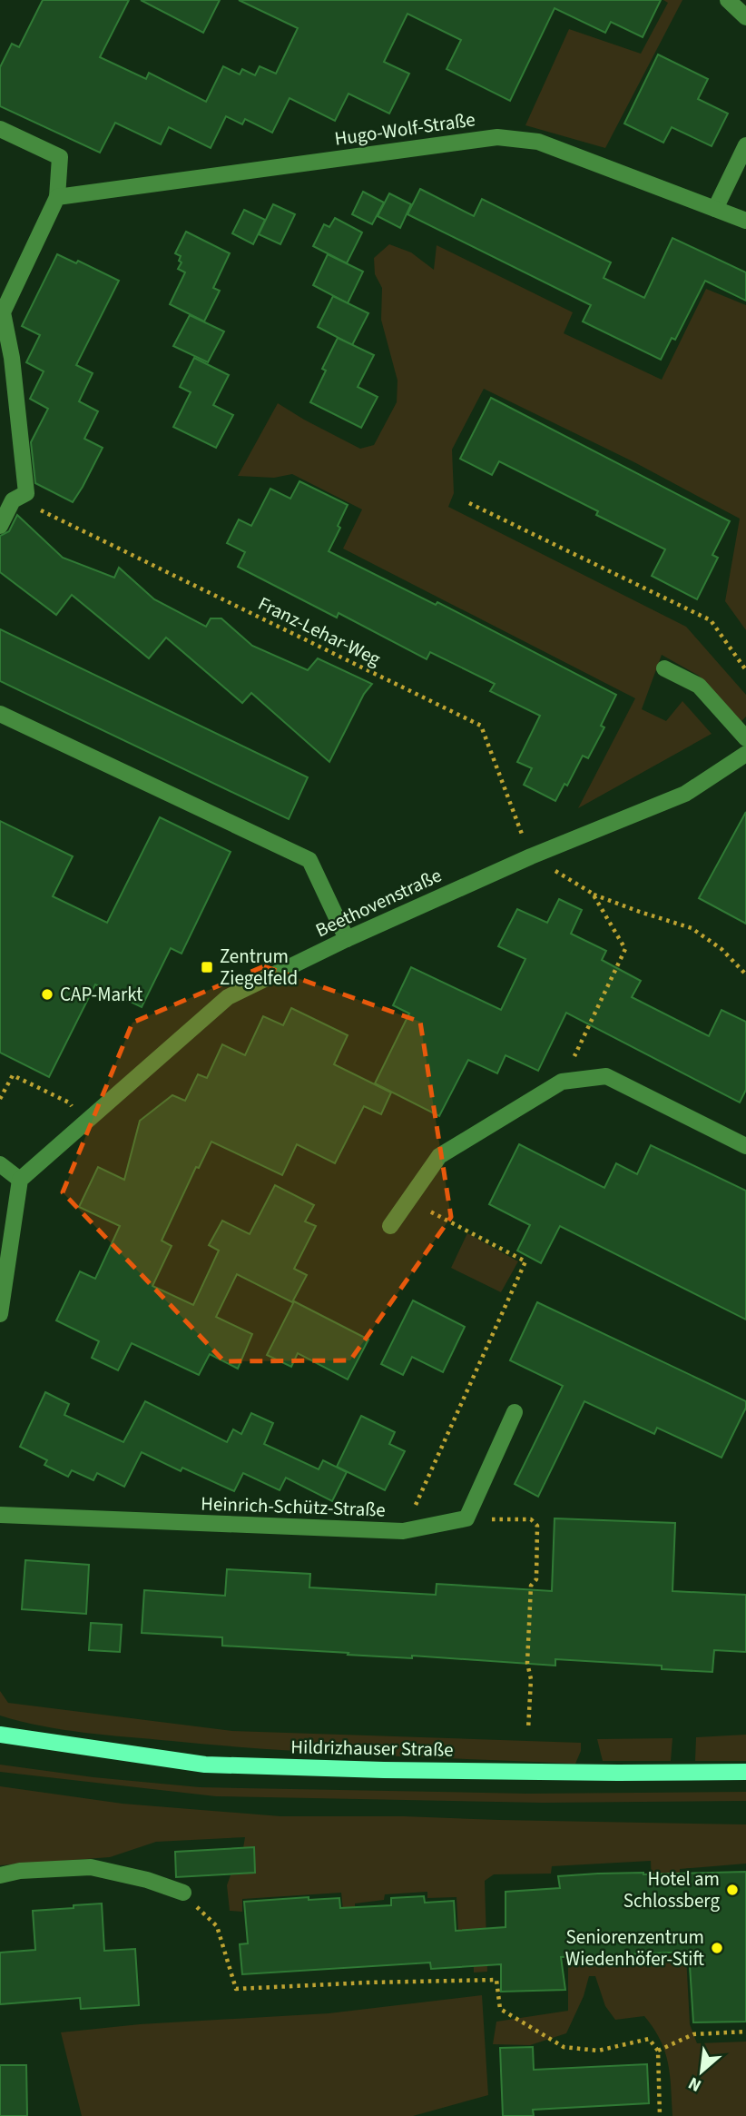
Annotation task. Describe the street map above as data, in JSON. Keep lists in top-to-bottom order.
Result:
{
  "streets": {
    "main road": ["Hildrizhauser Straße"],
    "street": ["Hugo-Wolf-Straße", "Beethovenstraße", "Heinrich-Schütz-Straße"],
    "path": ["Franz-Lehar-Weg"]
  },
  "crossings": [
    ["Franz-Lehar-Weg", "Beethovenstraße"]
  ],
  "places": {
    "transit": ["Zentrum Ziegelfeld"],
    "other": ["CAP-Markt", "Hotel am Schlossberg", "Seniorenzentrum Wiedenhöfer-Stift"]
  },
  "north": "bottom left"
}
